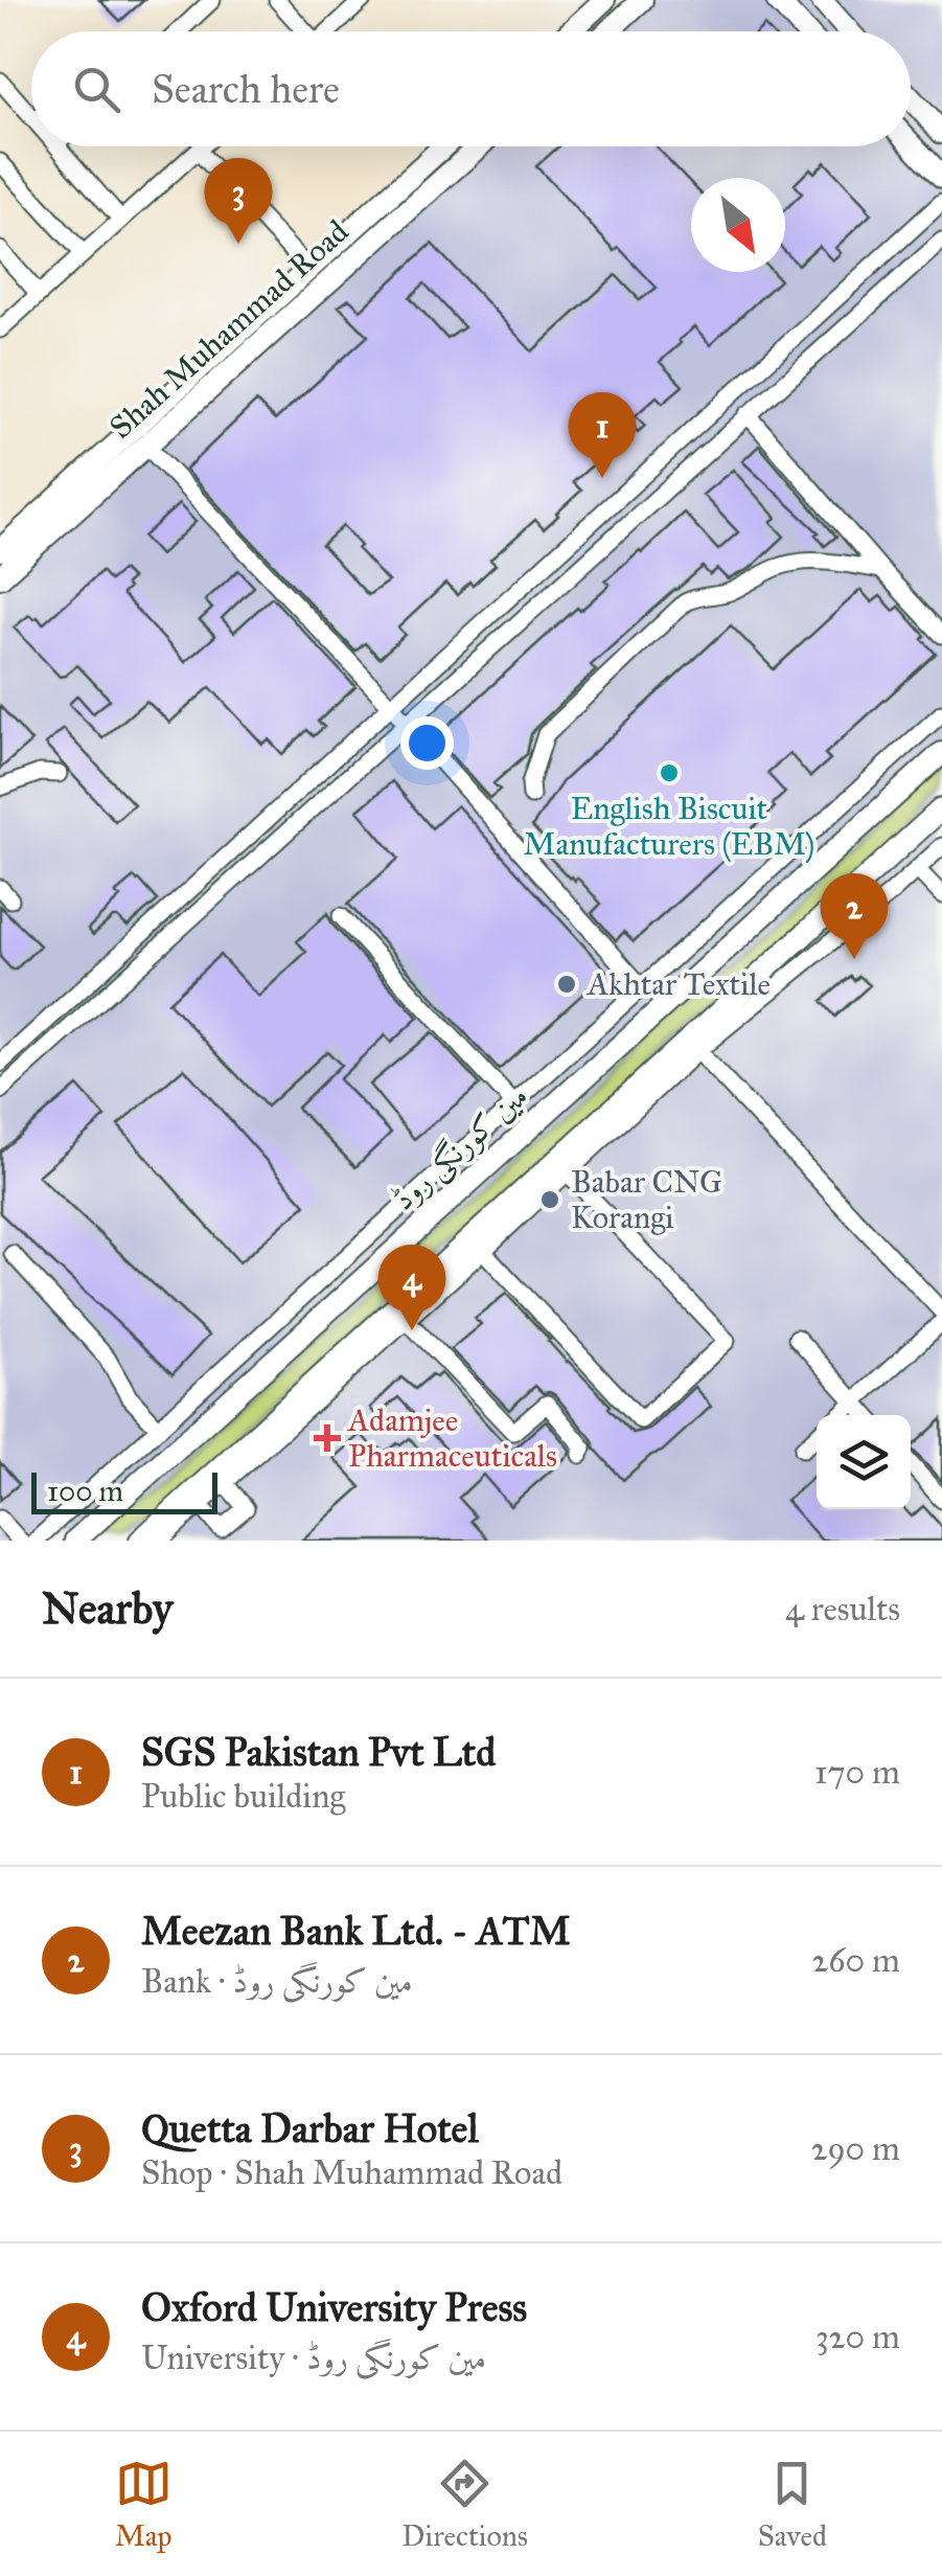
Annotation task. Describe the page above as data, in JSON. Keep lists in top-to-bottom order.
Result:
{
  "streets": {
    "main road": ["Shah Muhammad Road", "مین کورنگی روڈ"]
  },
  "places": {
    "other": ["English Biscuit Manufacturers (EBM)", "Akhtar Textile", "Babar CNG Korangi"],
    "health": ["Adamjee Pharmaceuticals"]
  },
  "scale_bar": "100 m",
  "north": "bottom right",
  "page": {
    "search": "Search here",
    "pins": [
      "3",
      "1",
      "2",
      "4"
    ],
    "scale": "100 m",
    "heading": ["Nearby", "4 results"],
    "list": [
      {
        "mark": "1",
        "name": "SGS Pakistan Pvt Ltd",
        "note": "Public building",
        "value": "170 m"
      },
      {
        "mark": "2",
        "name": "Meezan Bank Ltd. - ATM",
        "note": "Bank · مین کورنگی روڈ",
        "value": "260 m"
      },
      {
        "mark": "3",
        "name": "Quetta Darbar Hotel",
        "note": "Shop · Shah Muhammad Road",
        "value": "290 m"
      },
      {
        "mark": "4",
        "name": "Oxford University Press",
        "note": "University · مین کورنگی روڈ",
        "value": "320 m"
      }
    ],
    "nav": ["Map", "Directions", "Saved"]
  }
}
